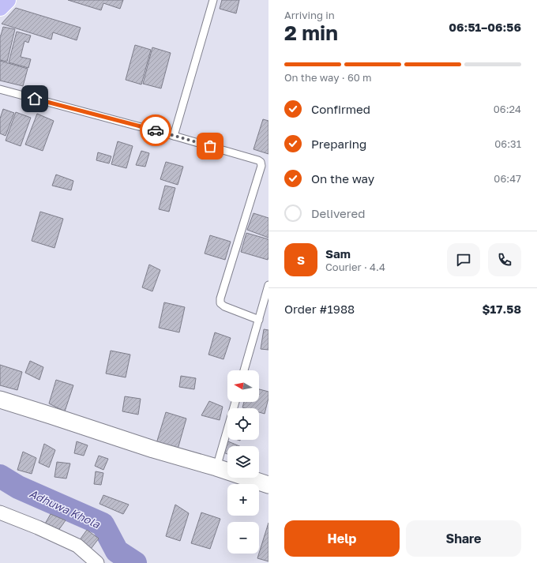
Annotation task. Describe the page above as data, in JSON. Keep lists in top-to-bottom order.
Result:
{
  "water": ["Adhuwa Khola"],
  "north": "left",
  "page": {
    "heading": ["2 min", "Arriving in", "06:51–06:56"],
    "panel": [
      "Sam",
      "Courier · 4.4",
      "Order #1988",
      "$17.58"
    ],
    "bar": "On the way · 60 m",
    "list": [
      ["Confirmed", "06:24"],
      ["Preparing", "06:31"],
      ["On the way", "06:47"],
      "Delivered"
    ],
    "round": "S",
    "map_buttons": ["+", "−"],
    "buttons": ["Help", "Share"]
  }
}
